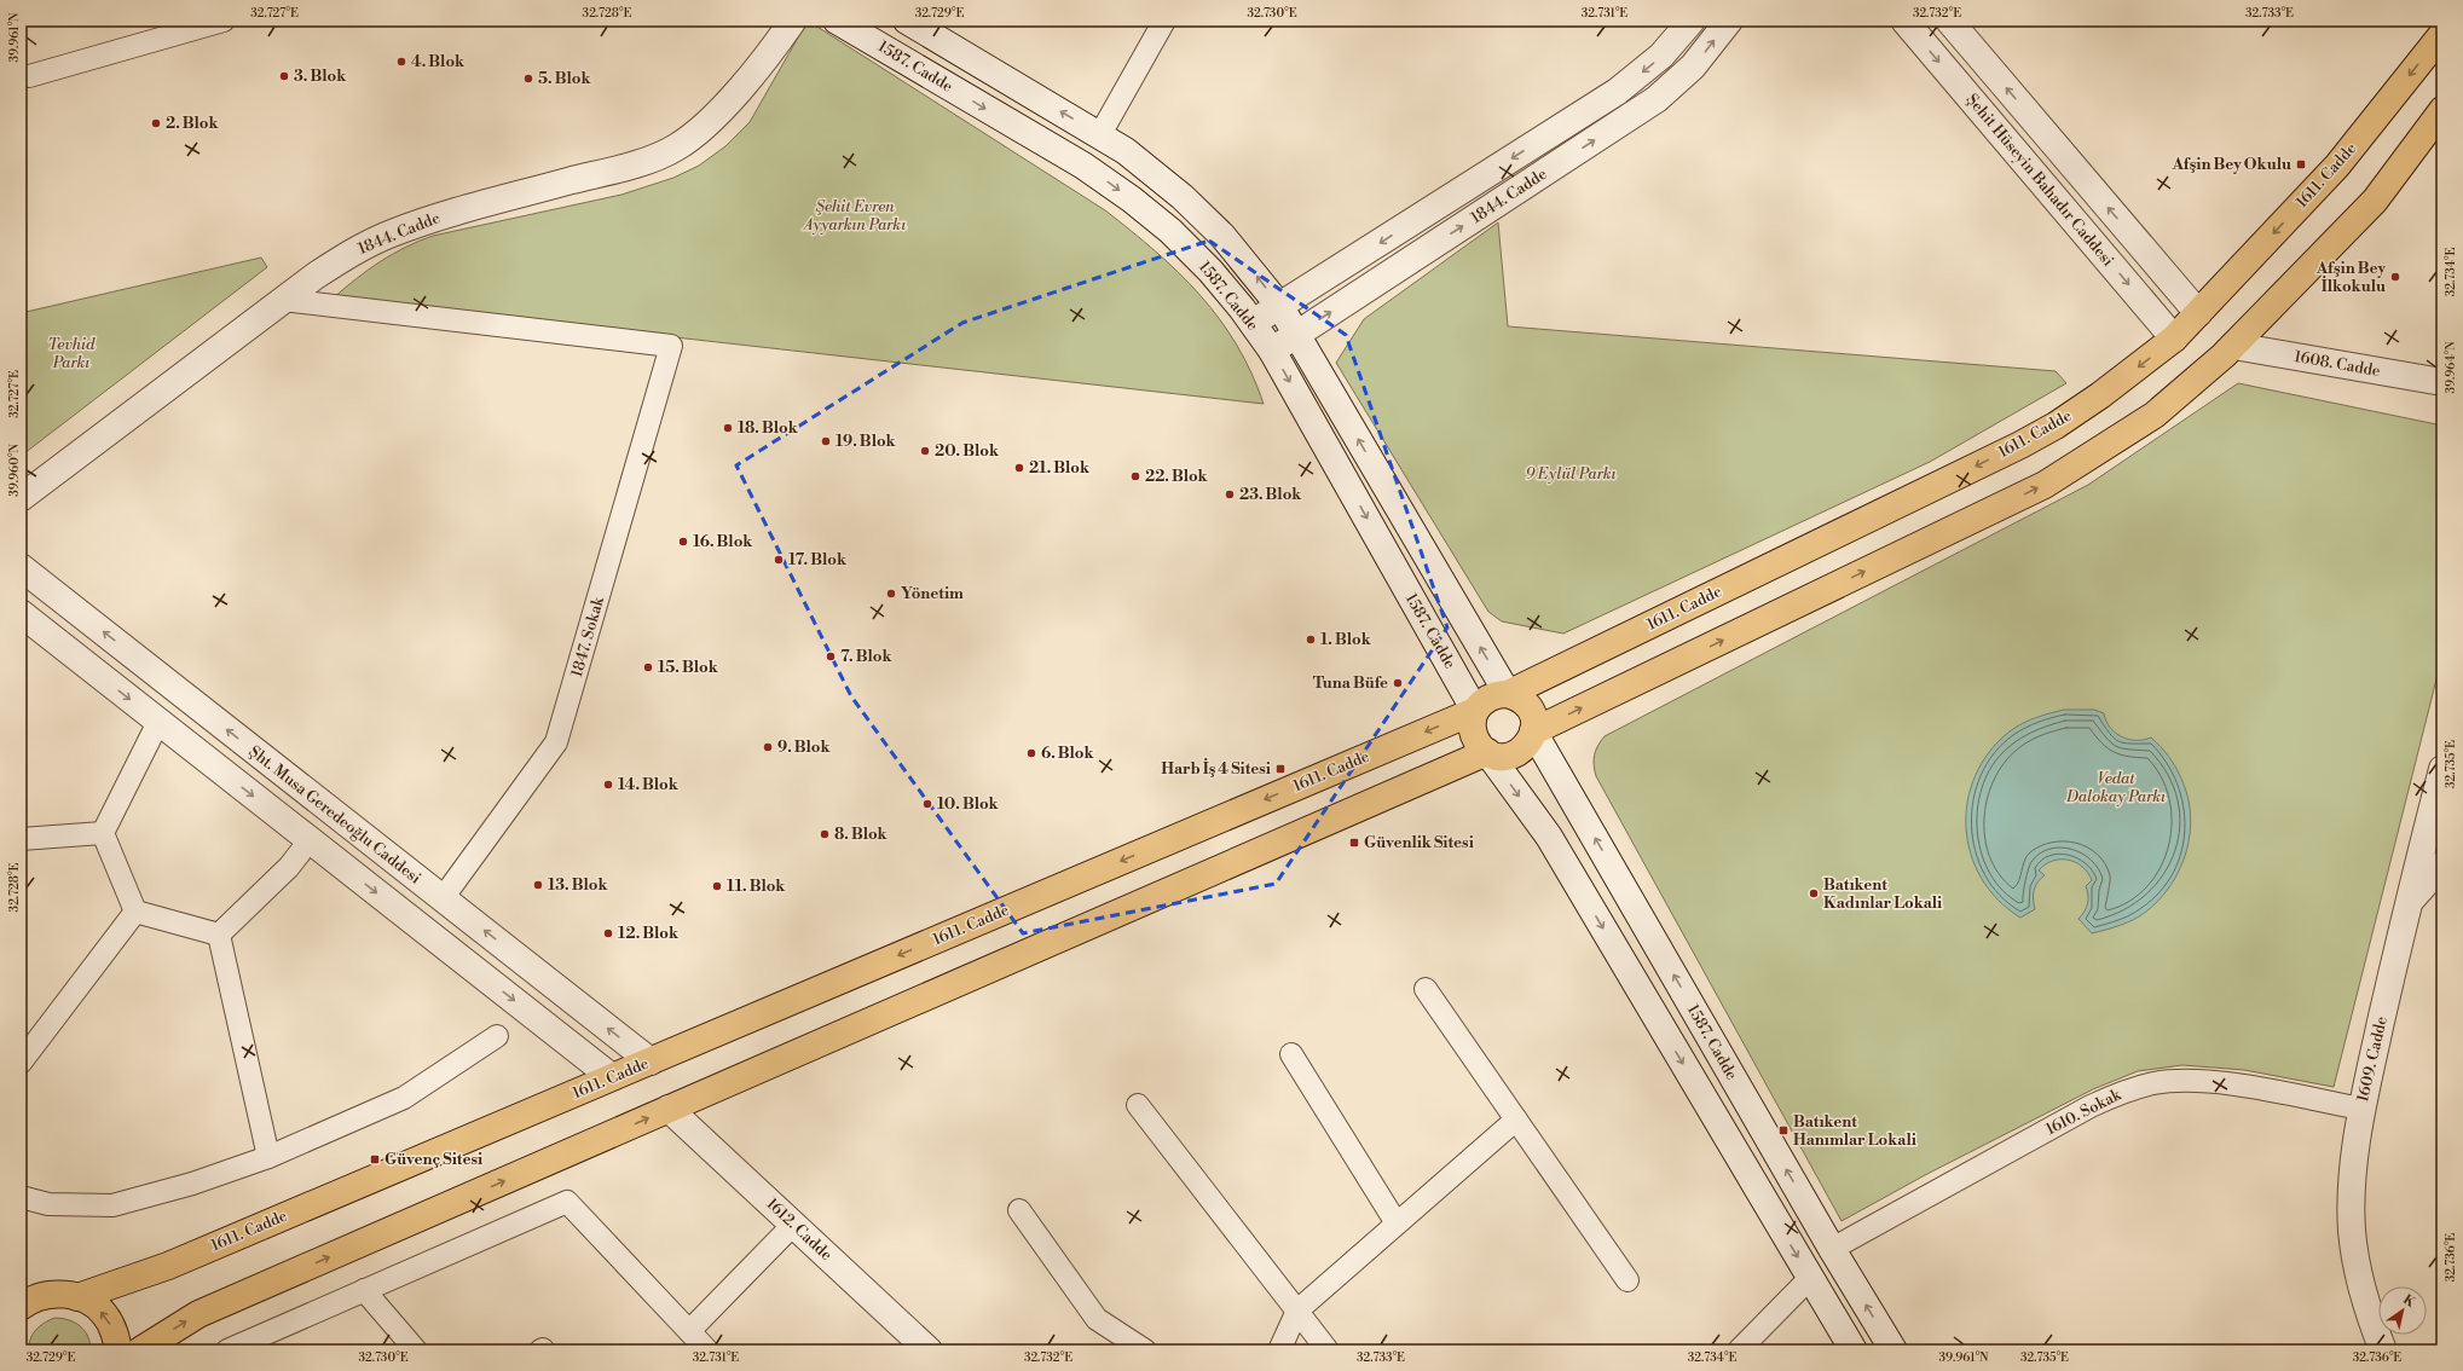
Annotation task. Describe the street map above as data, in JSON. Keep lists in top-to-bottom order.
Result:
{
  "streets": {
    "main road": ["1611. Cadde"],
    "street": [
      "1587. Cadde",
      "Şehit Hüseyin Bahadır Caddesi",
      "1844. Cadde",
      "1608. Cadde",
      "1847. Sokak",
      "Şht. Musa Geredeoğlu Caddesi",
      "1609. Cadde",
      "1610. Sokak",
      "1612. Cadde"
    ]
  },
  "crossings": [
    ["1587. Cadde", "1611. Cadde"],
    ["1587. Cadde", "1844. Cadde"],
    ["1587. Cadde", "1610. Sokak"],
    ["1611. Cadde", "Şehit Hüseyin Bahadır Caddesi"],
    ["1611. Cadde", "Şht. Musa Geredeoğlu Caddesi"],
    ["1844. Cadde", "1847. Sokak"],
    ["1847. Sokak", "Şht. Musa Geredeoğlu Caddesi"],
    ["1609. Cadde", "1610. Sokak"]
  ],
  "parks": [
    "Şehit Evren Ayyarkın Parkı",
    "Tevhid Parkı",
    "9 Eylül Parkı",
    "Vedat Dalokay Parkı"
  ],
  "places": {
    "other": [
      "4. Blok",
      "3. Blok",
      "5. Blok",
      "2. Blok",
      "Afşin Bey İlkokulu",
      "18. Blok",
      "19. Blok",
      "20. Blok",
      "21. Blok",
      "22. Blok",
      "23. Blok",
      "16. Blok",
      "17. Blok",
      "Yönetim",
      "1. Blok",
      "7. Blok",
      "15. Blok",
      "Tuna Büfe",
      "9. Blok",
      "6. Blok",
      "14. Blok",
      "10. Blok",
      "8. Blok",
      "13. Blok",
      "11. Blok",
      "Batıkent Kadınlar Lokali",
      "12. Blok"
    ],
    "transit": [
      "Afşin Bey Okulu",
      "Harb İş 4 Sitesi",
      "Güvenlik Sitesi",
      "Batıkent Hanımlar Lokali",
      "Güvenç Sitesi"
    ]
  },
  "north": "top right",
  "coordinates": [
    "32.727°E",
    "32.728°E",
    "32.729°E",
    "32.730°E",
    "32.731°E",
    "32.732°E",
    "32.733°E",
    "39.961°N",
    "32.734°E",
    "39.964°N",
    "39.960°N",
    "32.735°E",
    "32.736°E"
  ]
}
